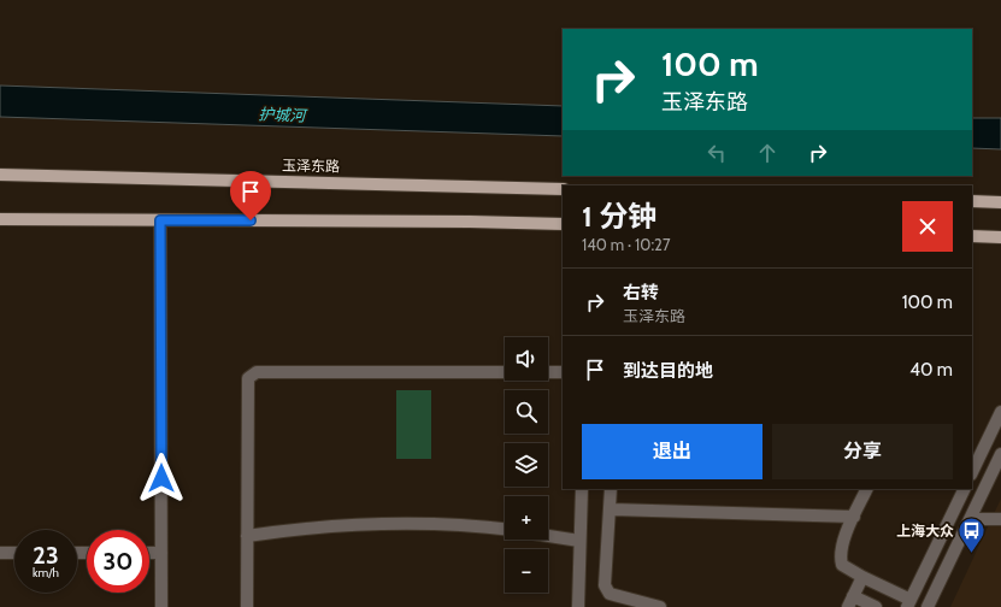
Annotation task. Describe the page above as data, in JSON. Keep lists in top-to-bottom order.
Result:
{
  "streets": {
    "main road": ["玉泽东路"]
  },
  "water": ["护城河"],
  "places": {
    "bus stop": ["上海大众"]
  },
  "page": {
    "turn": ["100 m", "玉泽东路"],
    "heading": ["1 分钟", "140 m · 10:27"],
    "list": [
      {
        "name": "右转",
        "note": "玉泽东路",
        "value": "100 m"
      },
      {
        "name": "到达目的地",
        "value": "40 m"
      }
    ],
    "map_buttons": ["+", "−"],
    "buttons": ["退出", "分享"],
    "speed": "23 km/h",
    "limit": "30"
  }
}
